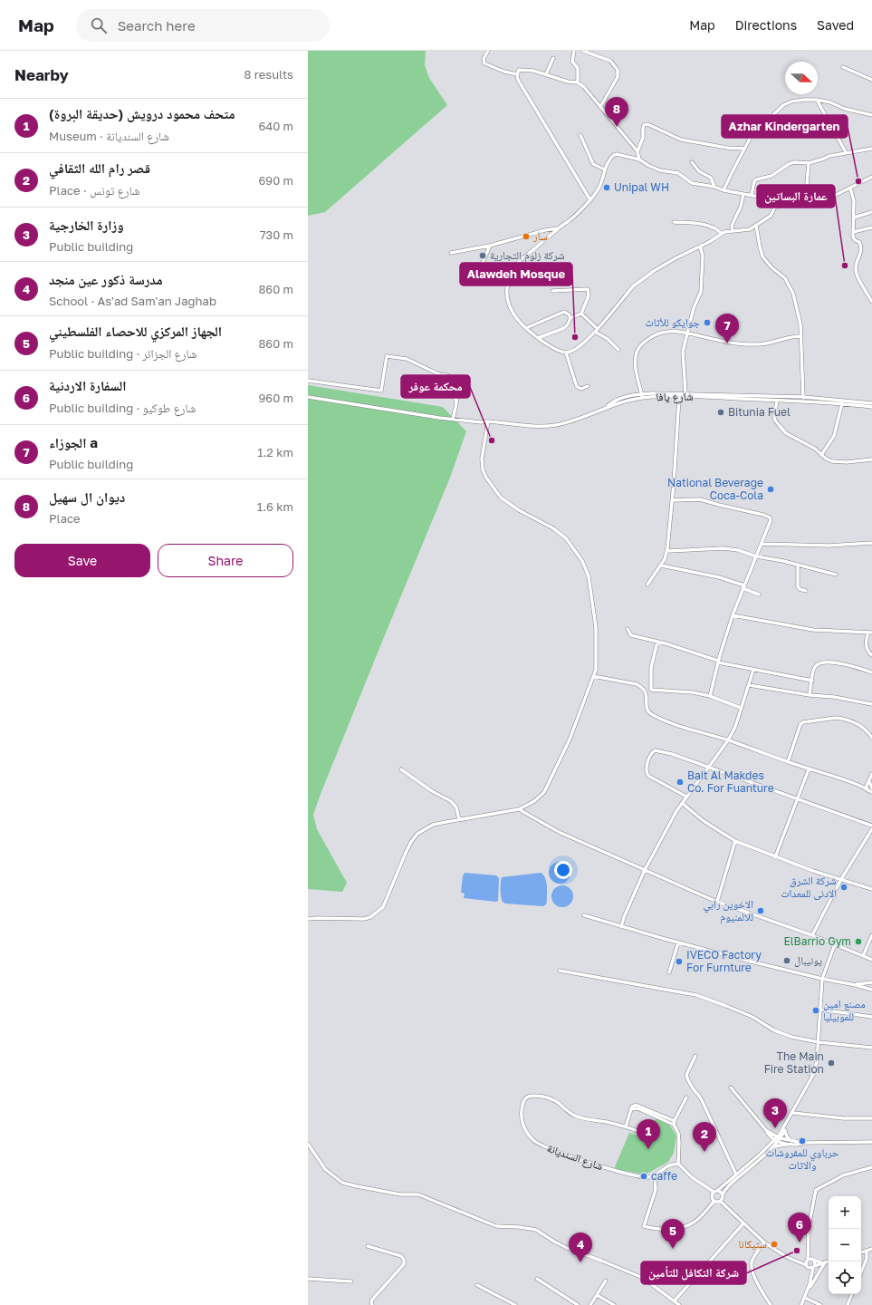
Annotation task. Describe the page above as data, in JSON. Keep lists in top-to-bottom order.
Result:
{
  "streets": {
    "street": ["شارع يافا", "شارع السنديانة"]
  },
  "places": [
    "Azhar Kindergarten",
    "Unipal WH",
    "سار",
    "شركة زلوم التجارية",
    "عمارة البساتين",
    "جوايكو للأثاث",
    "Alawdeh Mosque",
    "Bitunia Fuel",
    "محكمة عوفر",
    "National Beverage Coca-Cola",
    "Bait Al Makdes Co. For Fuanture",
    "شركة الشرق الادنى للمعدات",
    "الاخوين رابي للالمنيوم",
    "ElBarrio Gym",
    "يونيبال",
    "IVECO Factory For Furnture",
    "مصنع امين للموبيليا",
    "The Main Fire Station",
    "حرباوي للمفروشات والاثاث",
    "caffe",
    "ستيكانا",
    "شركة التكافل للتأمين"
  ],
  "north": "right",
  "page": {
    "header": "Map",
    "search": "Search here",
    "nav": ["Map", "Directions", "Saved"],
    "heading": ["Nearby", "8 results"],
    "pins": [
      "8",
      "7",
      "3",
      "1",
      "2",
      "6",
      "5",
      "4"
    ],
    "list": [
      {
        "mark": "1",
        "name": "متحف محمود درويش (حديقة البروة)",
        "note": "Museum · شارع السنديانة",
        "value": "640 m"
      },
      {
        "mark": "2",
        "name": "قصر رام الله الثقافي",
        "note": "Place · شارع تونس",
        "value": "690 m"
      },
      {
        "mark": "3",
        "name": "وزارة الخارجية",
        "note": "Public building",
        "value": "730 m"
      },
      {
        "mark": "4",
        "name": "مدرسة ذكور عين منجد",
        "note": "School · As'ad Sam'an Jaghab",
        "value": "860 m"
      },
      {
        "mark": "5",
        "name": "الجهاز المركزي للاحصاء الفلسطيني",
        "note": "Public building · شارع الجزائر",
        "value": "860 m"
      },
      {
        "mark": "6",
        "name": "السفارة الاردنية",
        "note": "Public building · شارع طوكيو",
        "value": "960 m"
      },
      {
        "mark": "7",
        "name": "الجوزاء a",
        "note": "Public building",
        "value": "1.2 km"
      },
      {
        "mark": "8",
        "name": "ديوان ال سهيل",
        "note": "Place",
        "value": "1.6 km"
      }
    ],
    "buttons": ["Save", "Share"],
    "map_buttons": ["+", "−"]
  }
}
